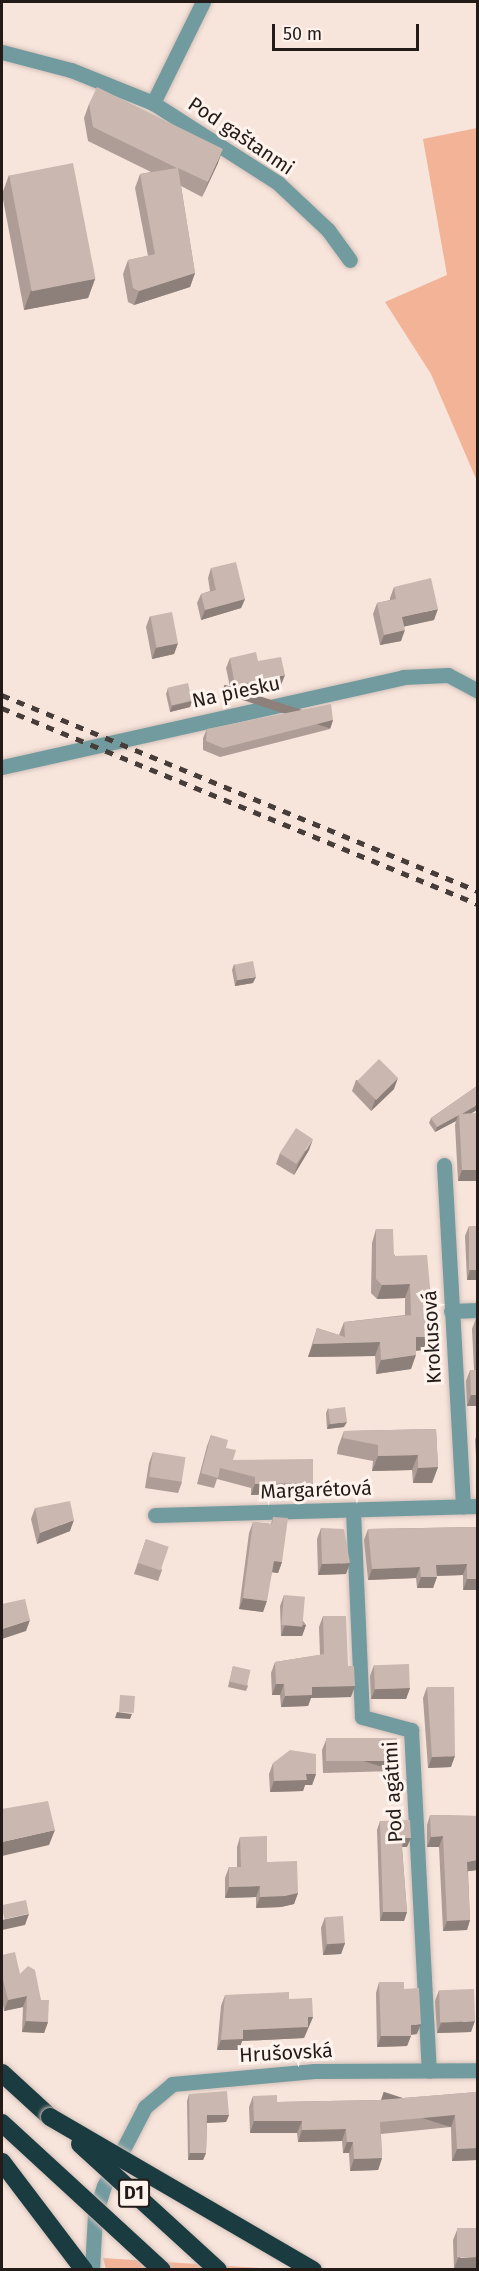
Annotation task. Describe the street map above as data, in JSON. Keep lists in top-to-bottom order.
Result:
{
  "streets": {
    "highway": ["D1"],
    "street": [
      "Pod gaštanmi",
      "Na piesku",
      "Krokusová",
      "Margarétová",
      "Pod agátmi",
      "Hrušovská"
    ]
  },
  "crossings": [
    ["Krokusová", "Margarétová"],
    ["Margarétová", "Pod agátmi"],
    ["Pod agátmi", "Hrušovská"]
  ],
  "scale_bar": "50 m"
}
